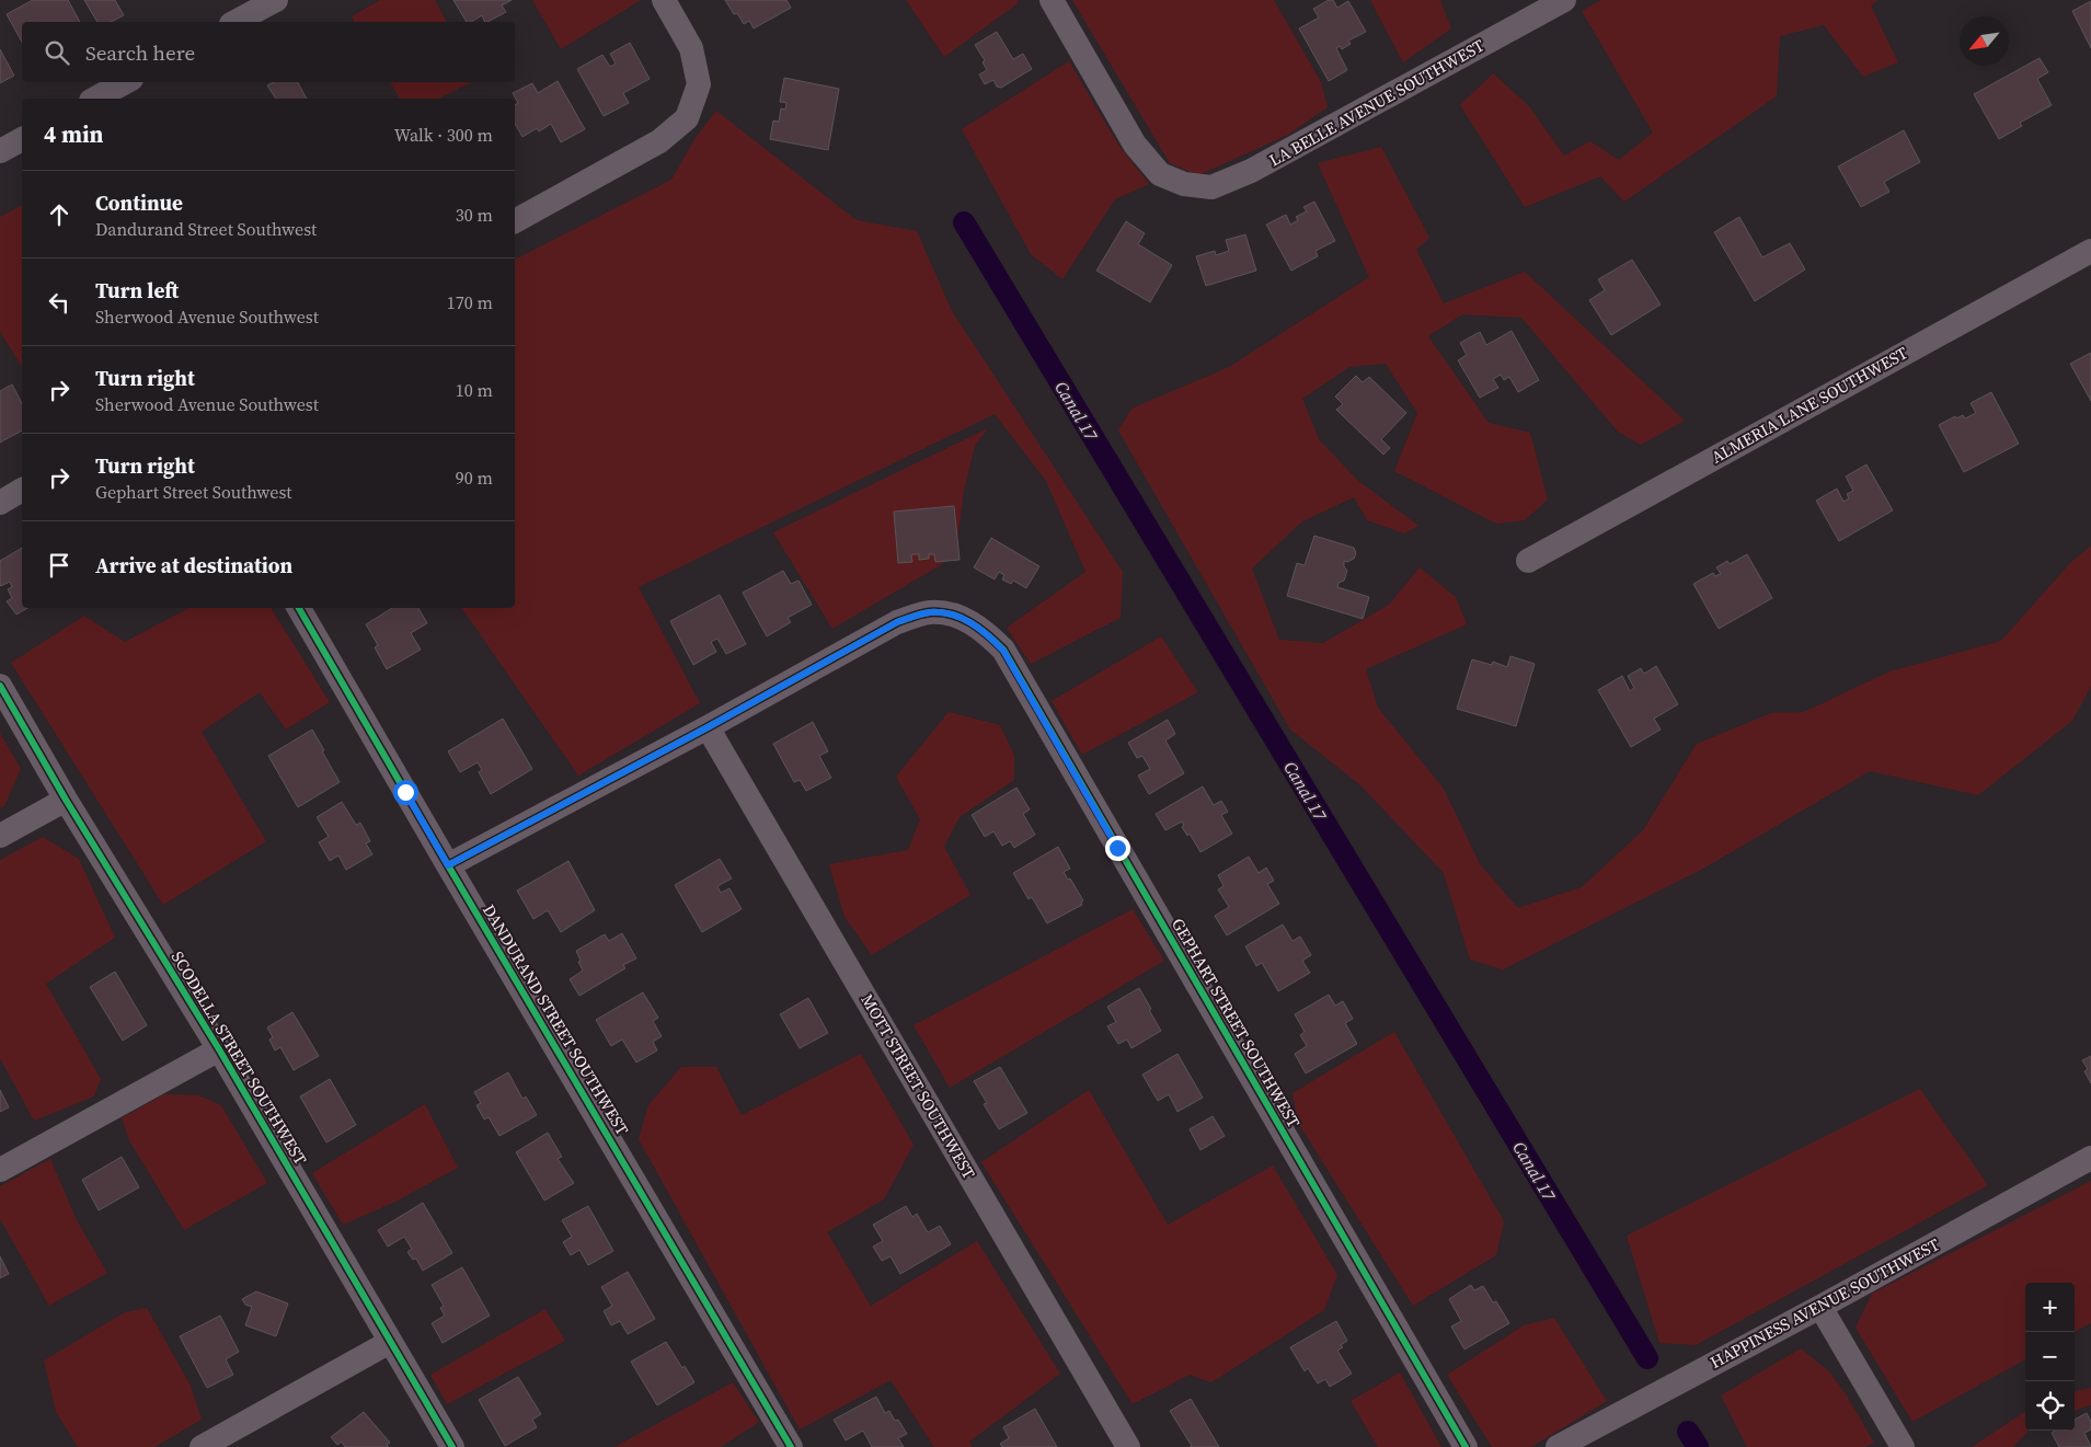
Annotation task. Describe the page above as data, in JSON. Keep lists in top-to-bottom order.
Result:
{
  "streets": {
    "street": [
      "LA BELLE AVENUE SOUTHWEST",
      "ALMERIA LANE SOUTHWEST",
      "DANDURAND STREET SOUTHWEST",
      "GEPHART STREET SOUTHWEST",
      "SCODELLA STREET SOUTHWEST",
      "MOTT STREET SOUTHWEST",
      "HAPPINESS AVENUE SOUTHWEST"
    ]
  },
  "crossings": [
    ["GEPHART STREET SOUTHWEST", "MOTT STREET SOUTHWEST"]
  ],
  "water": ["Canal 17"],
  "north": "bottom left",
  "page": {
    "search": "Search here",
    "heading": ["4 min", "Walk · 300 m"],
    "list": [
      ["Continue", "Dandurand Street Southwest", "30 m"],
      ["Turn left", "Sherwood Avenue Southwest", "170 m"],
      ["Turn right", "Sherwood Avenue Southwest", "10 m"],
      ["Turn right", "Gephart Street Southwest", "90 m"],
      "Arrive at destination"
    ],
    "map_buttons": ["+", "−"]
  }
}
